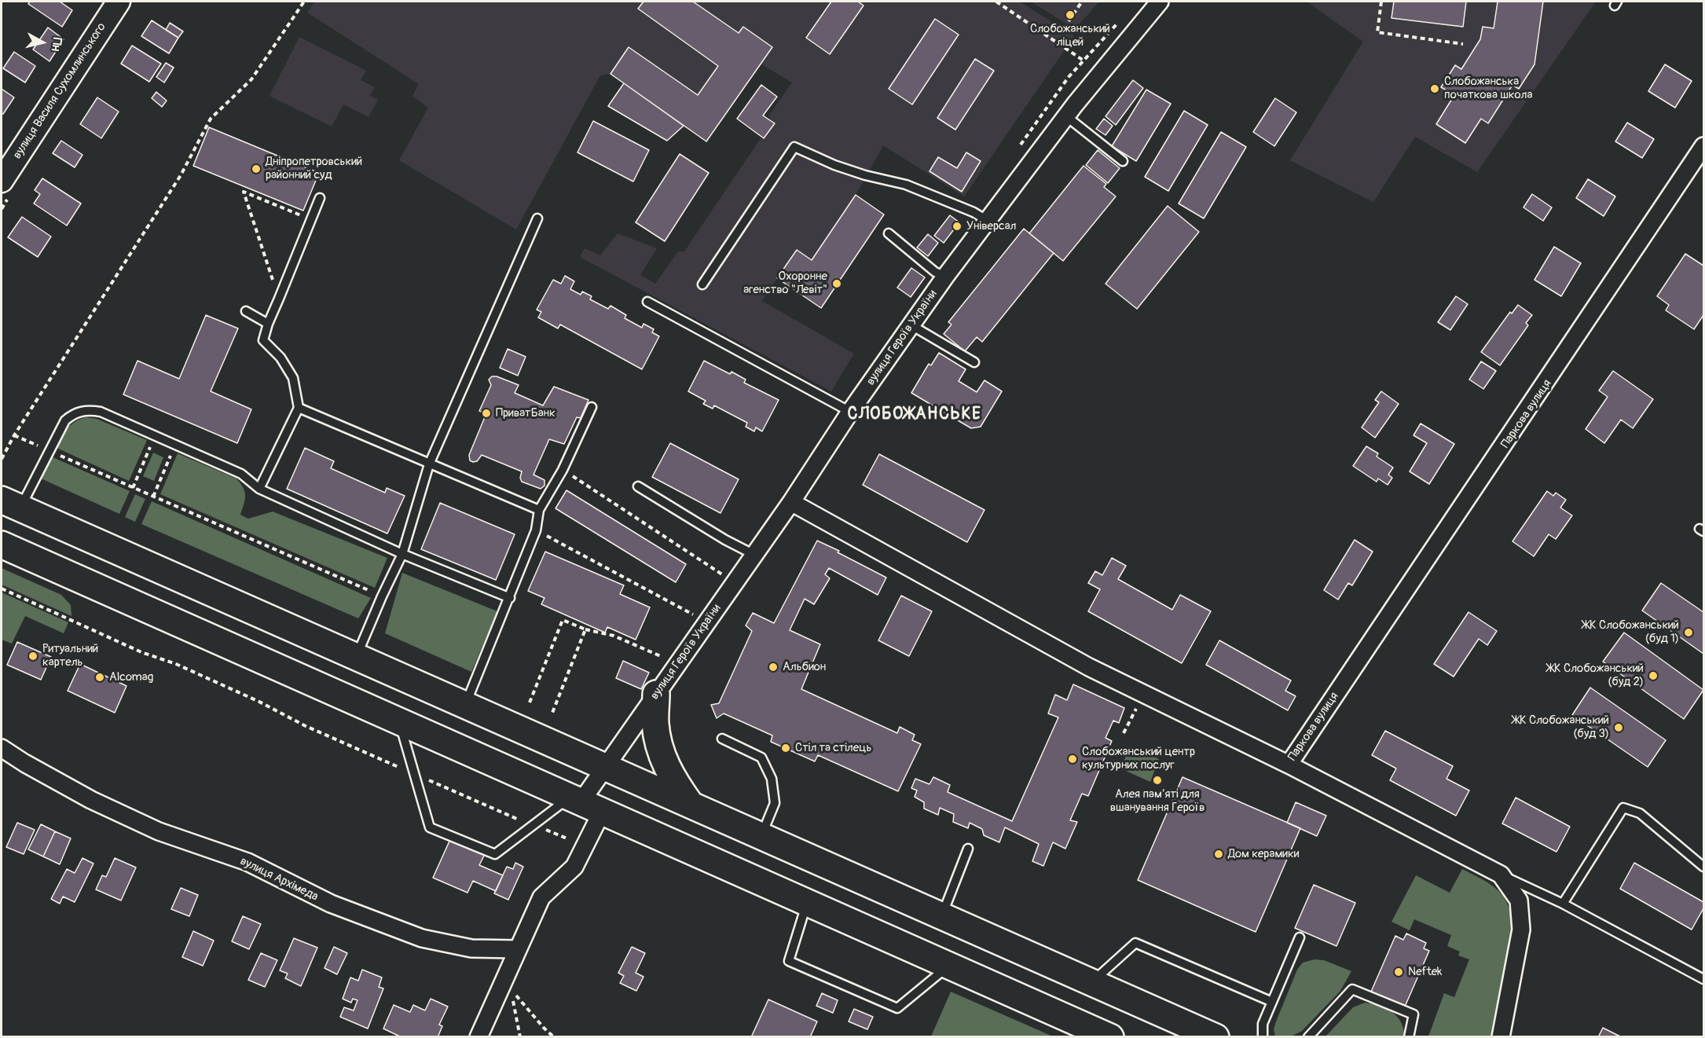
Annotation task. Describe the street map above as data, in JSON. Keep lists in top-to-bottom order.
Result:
{
  "streets": {
    "main road": ["вулиця Василя Сухомлинського"],
    "street": ["вулиця Героїв України", "Паркова вулиця", "вулиця Архімеда"]
  },
  "crossings": [
    ["вулиця Героїв України", "вулиця Архімеда"]
  ],
  "districts": ["СЛОБОЖАНСЬКЕ"],
  "places": [
    "Слобожанський ліцей",
    "Cлобожанська початкова школа",
    "Дніпропетровський районний суд",
    "Універсал",
    "Охоронне агенство \"Левіт\"",
    "ПриватБанк",
    "ЖК Слобожанський (буд 1)",
    "Ритуальний картель",
    "Альбион",
    "ЖК Слобожанський (буд 2)",
    "Alcomag",
    "ЖК Слобожанський (буд 3)",
    "Стіл та стілець",
    "Слобожанський центр культурних послуг",
    "Алея пам’яті для вшанування Героїв",
    "Дом керамики",
    "Neftek"
  ],
  "north": "right"
}
